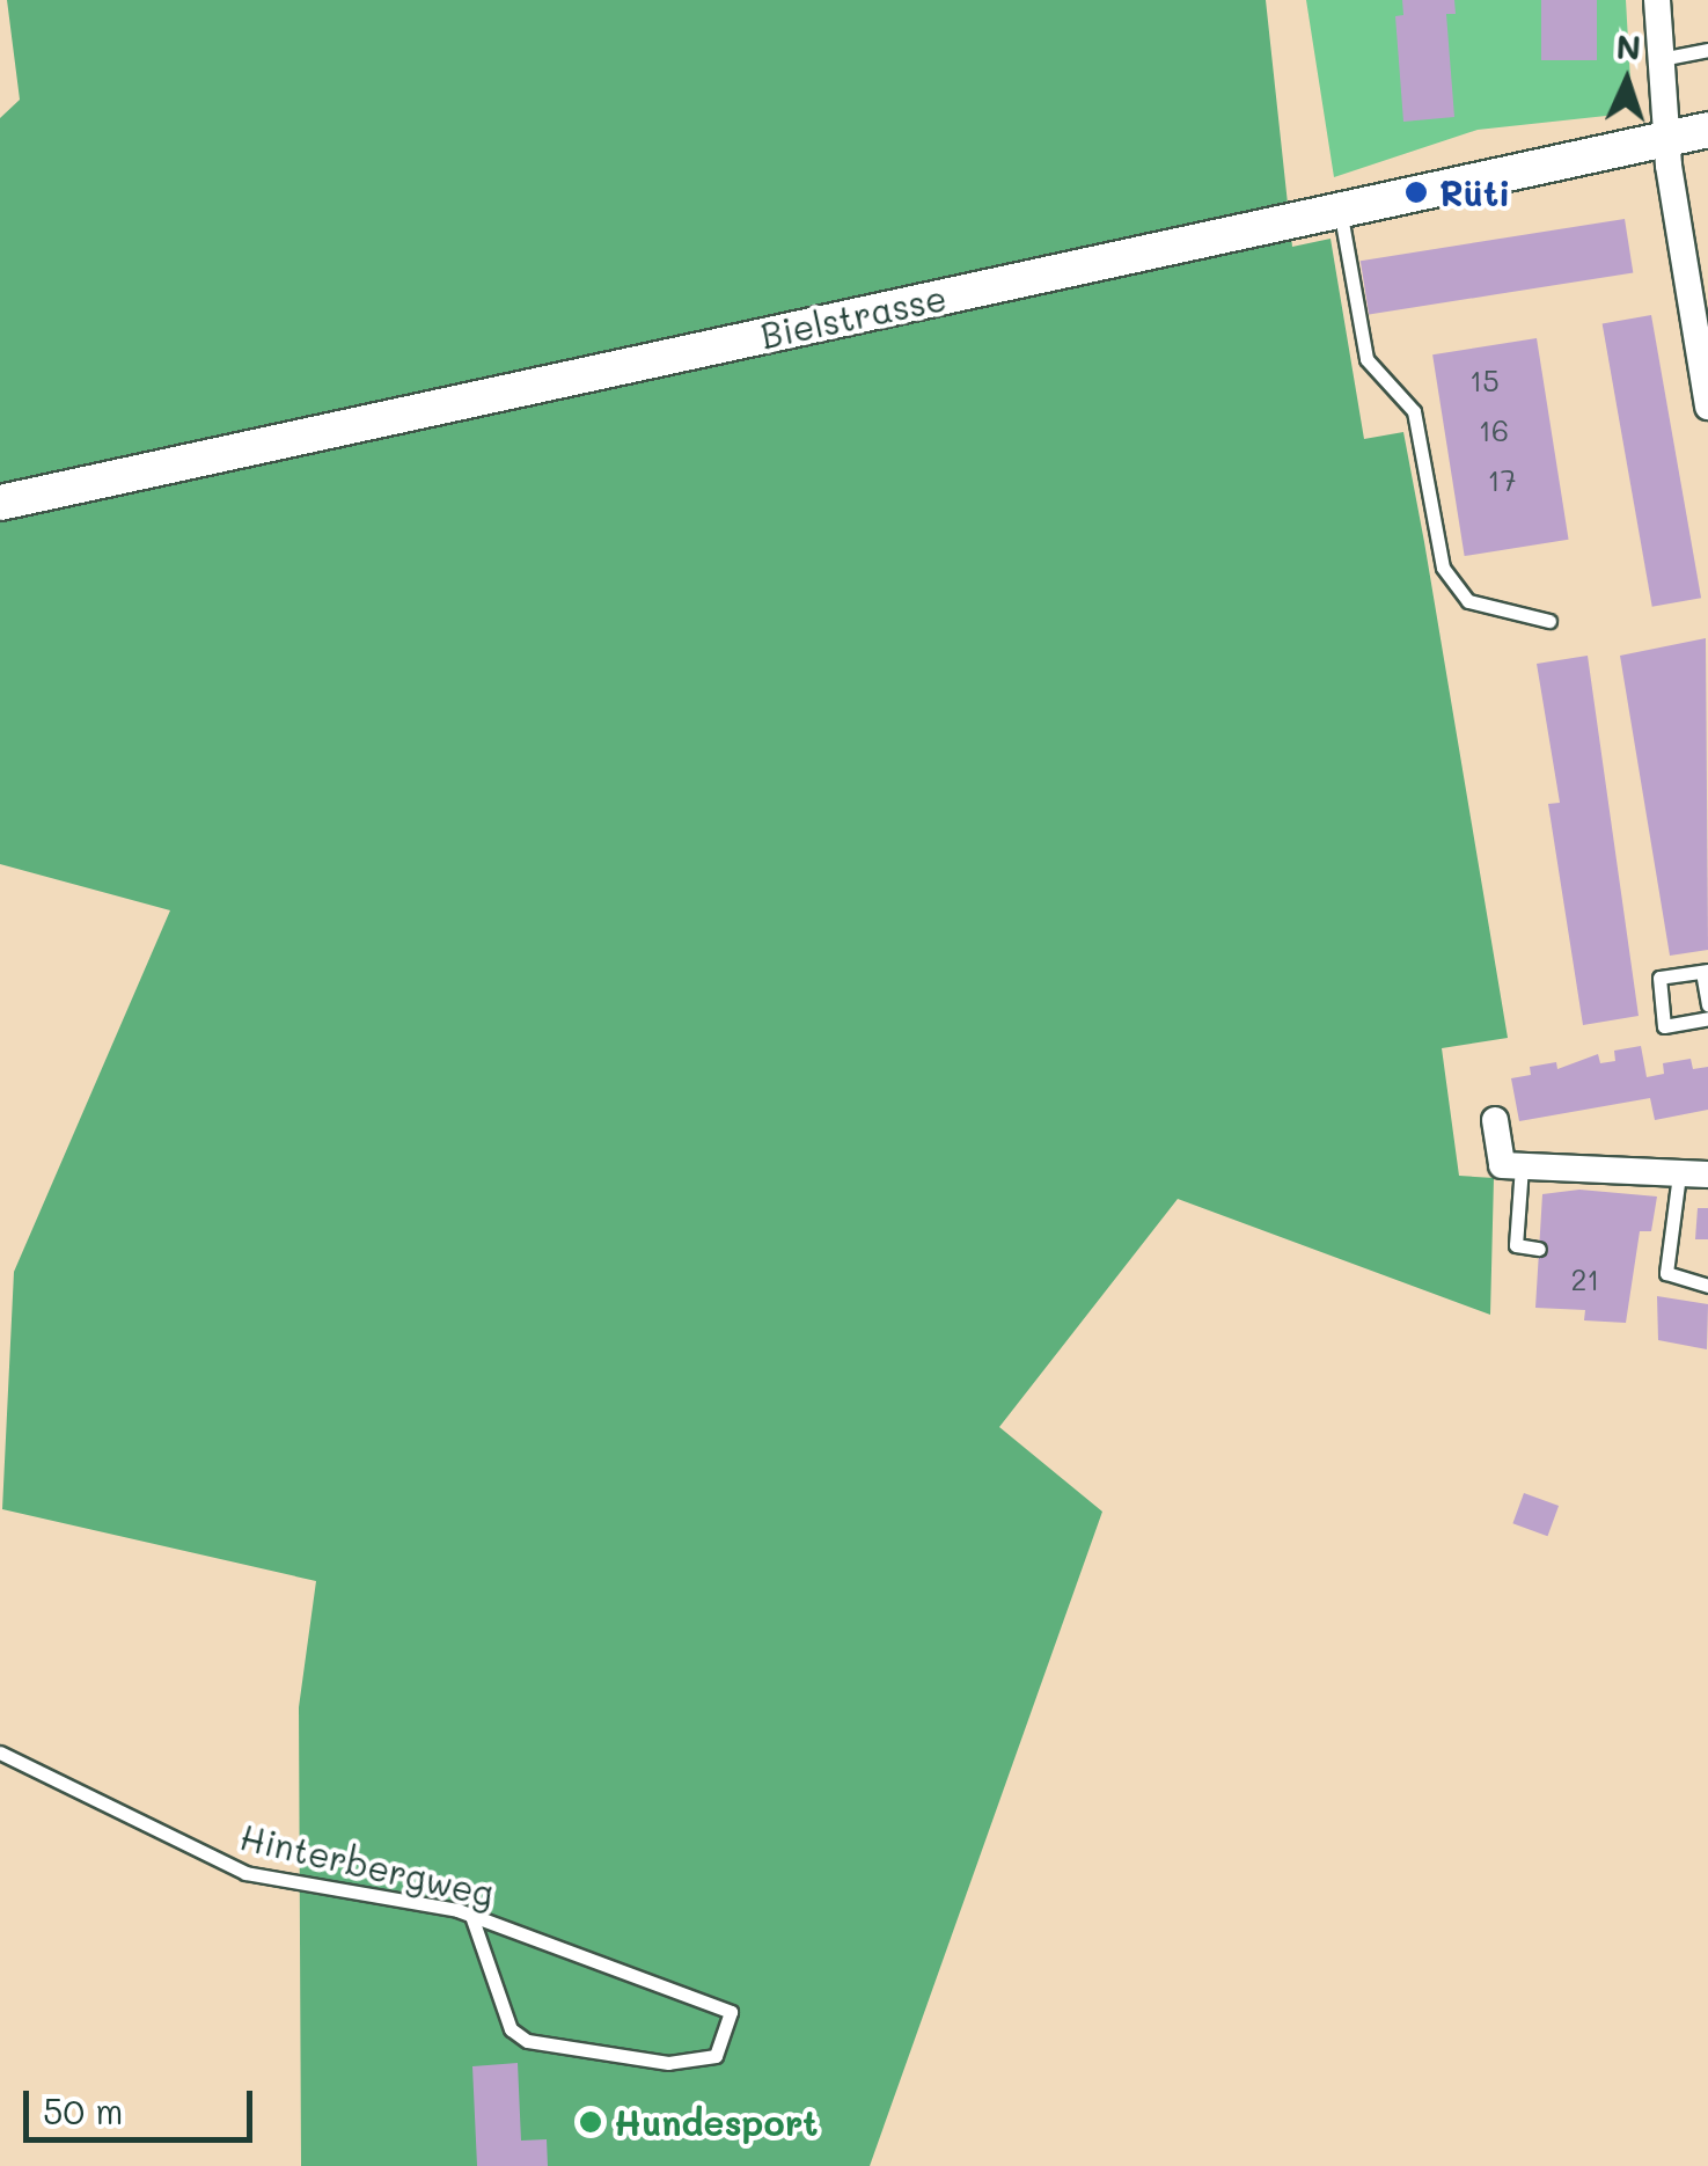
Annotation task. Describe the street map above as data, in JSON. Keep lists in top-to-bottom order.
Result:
{
  "streets": {
    "main road": ["Bielstrasse"],
    "lane": ["Hinterbergweg"]
  },
  "places": ["Rüti", "Hundesport"],
  "house_numbers": [
    "15",
    "16",
    "17",
    "21"
  ],
  "scale_bar": "50 m",
  "north": "top"
}
